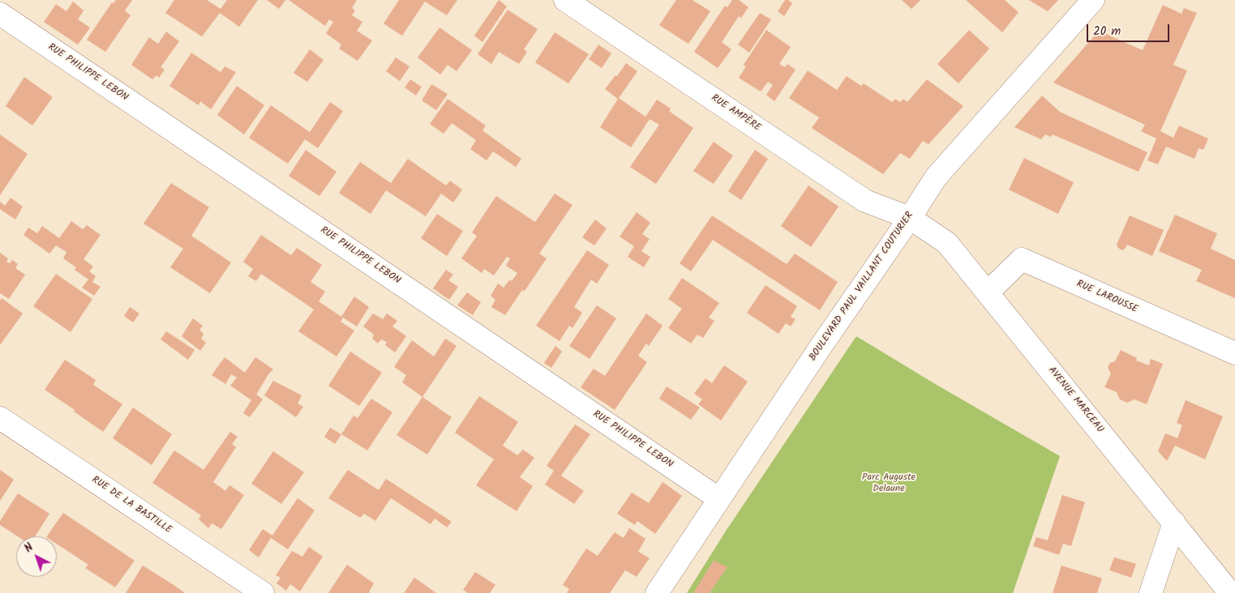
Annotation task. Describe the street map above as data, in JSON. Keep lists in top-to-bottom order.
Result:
{
  "streets": {
    "street": [
      "RUE PHILIPPE LEBON",
      "RUE AMPÈRE",
      "BOULEVARD PAUL VAILLANT COUTURIER",
      "RUE LAROUSSE",
      "AVENUE MARCEAU",
      "RUE DE LA BASTILLE"
    ]
  },
  "crossings": [
    ["RUE PHILIPPE LEBON", "BOULEVARD PAUL VAILLANT COUTURIER"],
    ["RUE AMPÈRE", "BOULEVARD PAUL VAILLANT COUTURIER"],
    ["RUE AMPÈRE", "AVENUE MARCEAU"],
    ["BOULEVARD PAUL VAILLANT COUTURIER", "AVENUE MARCEAU"],
    ["RUE LAROUSSE", "AVENUE MARCEAU"]
  ],
  "parks": ["Parc Auguste Delaune"],
  "scale_bar": "20 m",
  "north": "top left"
}
